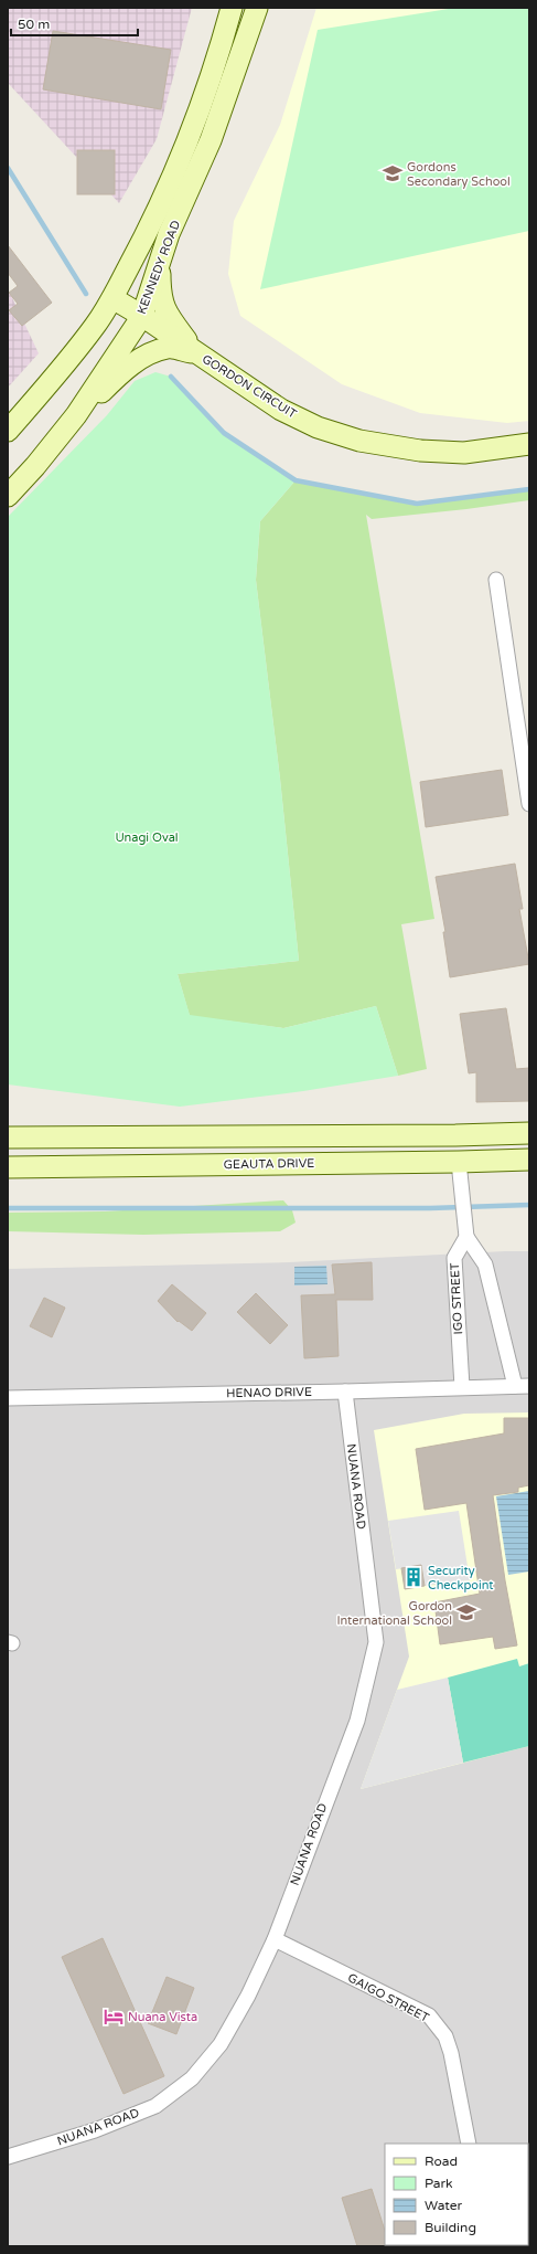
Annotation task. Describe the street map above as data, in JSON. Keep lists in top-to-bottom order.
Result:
{
  "streets": {
    "main road": ["KENNEDY ROAD", "GORDON CIRCUIT", "GEAUTA DRIVE"],
    "street": [
      "IGO STREET",
      "HENAO DRIVE",
      "NUANA ROAD",
      "GAIGO STREET"
    ]
  },
  "crossings": [
    ["KENNEDY ROAD", "GORDON CIRCUIT"],
    ["IGO STREET", "HENAO DRIVE"],
    ["HENAO DRIVE", "NUANA ROAD"],
    ["NUANA ROAD", "GAIGO STREET"]
  ],
  "parks": ["Unagi Oval"],
  "places": {
    "school or university": ["Gordons Secondary School", "Gordon International School"],
    "building": ["Security Checkpoint"],
    "hotel": ["Nuana Vista"]
  },
  "legend": [
    "Road",
    "Park",
    "Water",
    "Building"
  ],
  "scale_bar": "50 m"
}
